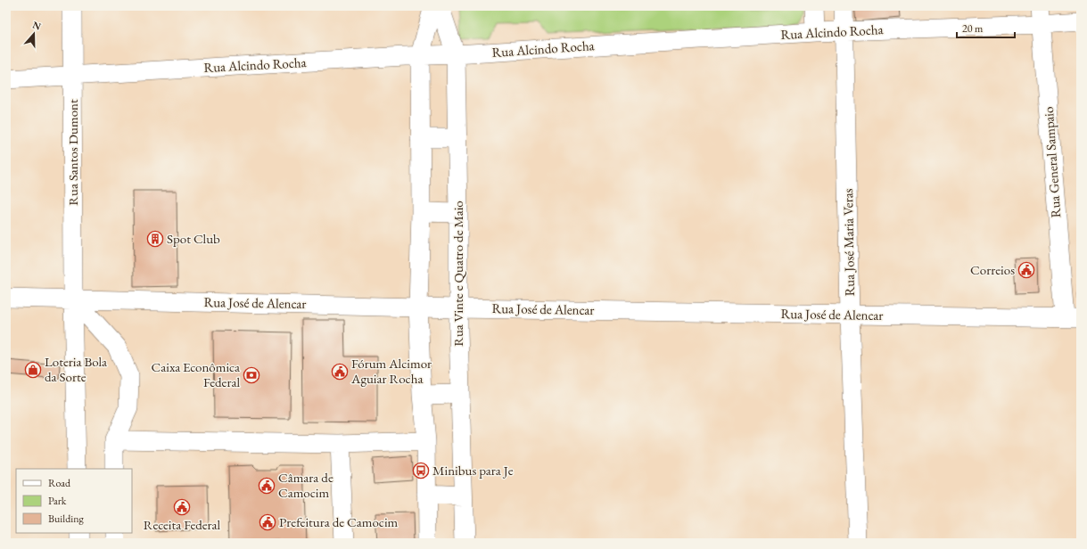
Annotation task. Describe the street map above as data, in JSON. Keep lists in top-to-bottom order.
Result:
{
  "streets": {
    "street": [
      "Rua Alcindo Rocha",
      "Rua Santos Dumont",
      "Rua General Sampaio",
      "Rua José Maria Veras",
      "Rua Vinte e Quatro de Maio",
      "Rua José de Alencar"
    ]
  },
  "crossings": [
    ["Rua Alcindo Rocha", "Rua Santos Dumont"],
    ["Rua Alcindo Rocha", "Rua General Sampaio"],
    ["Rua Alcindo Rocha", "Rua José Maria Veras"],
    ["Rua Alcindo Rocha", "Rua Vinte e Quatro de Maio"],
    ["Rua Santos Dumont", "Rua José de Alencar"],
    ["Rua General Sampaio", "Rua José de Alencar"],
    ["Rua José Maria Veras", "Rua José de Alencar"],
    ["Rua Vinte e Quatro de Maio", "Rua José de Alencar"]
  ],
  "places": {
    "building": ["Spot Club"],
    "public building": [
      "Correios",
      "Fórum Alcimor Aguiar Rocha",
      "Câmara de Camocim",
      "Receita Federal",
      "Prefeitura de Camocim"
    ],
    "shop": ["Loteria Bola da Sorte"],
    "bank": ["Caixa Econômica Federal"],
    "bus stop": ["Minibus para Je"]
  },
  "legend": ["Road", "Park", "Building"],
  "scale_bar": "20 m",
  "north": "top"
}
